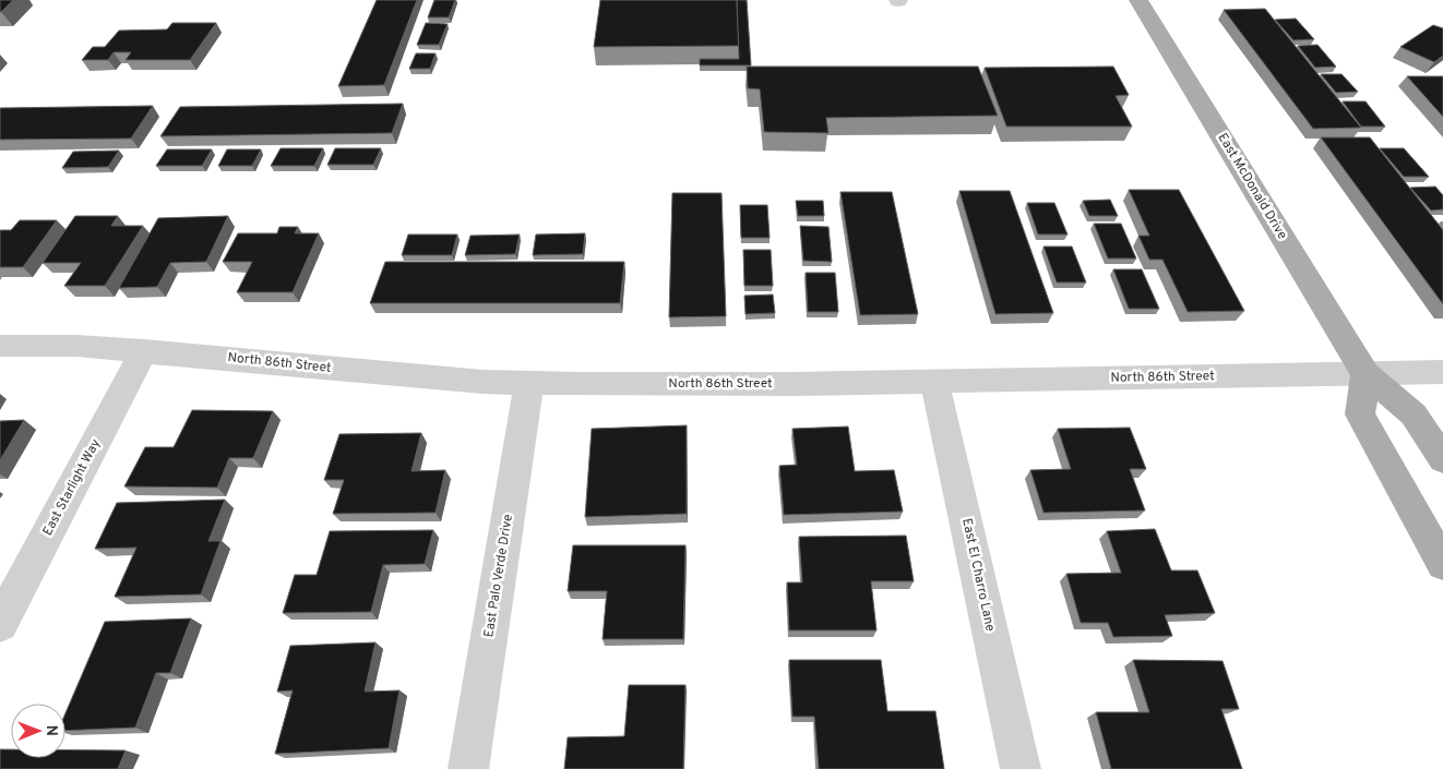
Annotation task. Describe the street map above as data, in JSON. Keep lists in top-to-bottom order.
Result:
{
  "streets": {
    "main road": ["East McDonald Drive"],
    "street": [
      "North 86th Street",
      "East Starlight Way",
      "East El Charro Lane",
      "East Palo Verde Drive"
    ]
  },
  "crossings": [
    ["East McDonald Drive", "North 86th Street"],
    ["North 86th Street", "East Starlight Way"],
    ["North 86th Street", "East El Charro Lane"],
    ["North 86th Street", "East Palo Verde Drive"]
  ],
  "north": "right"
}
